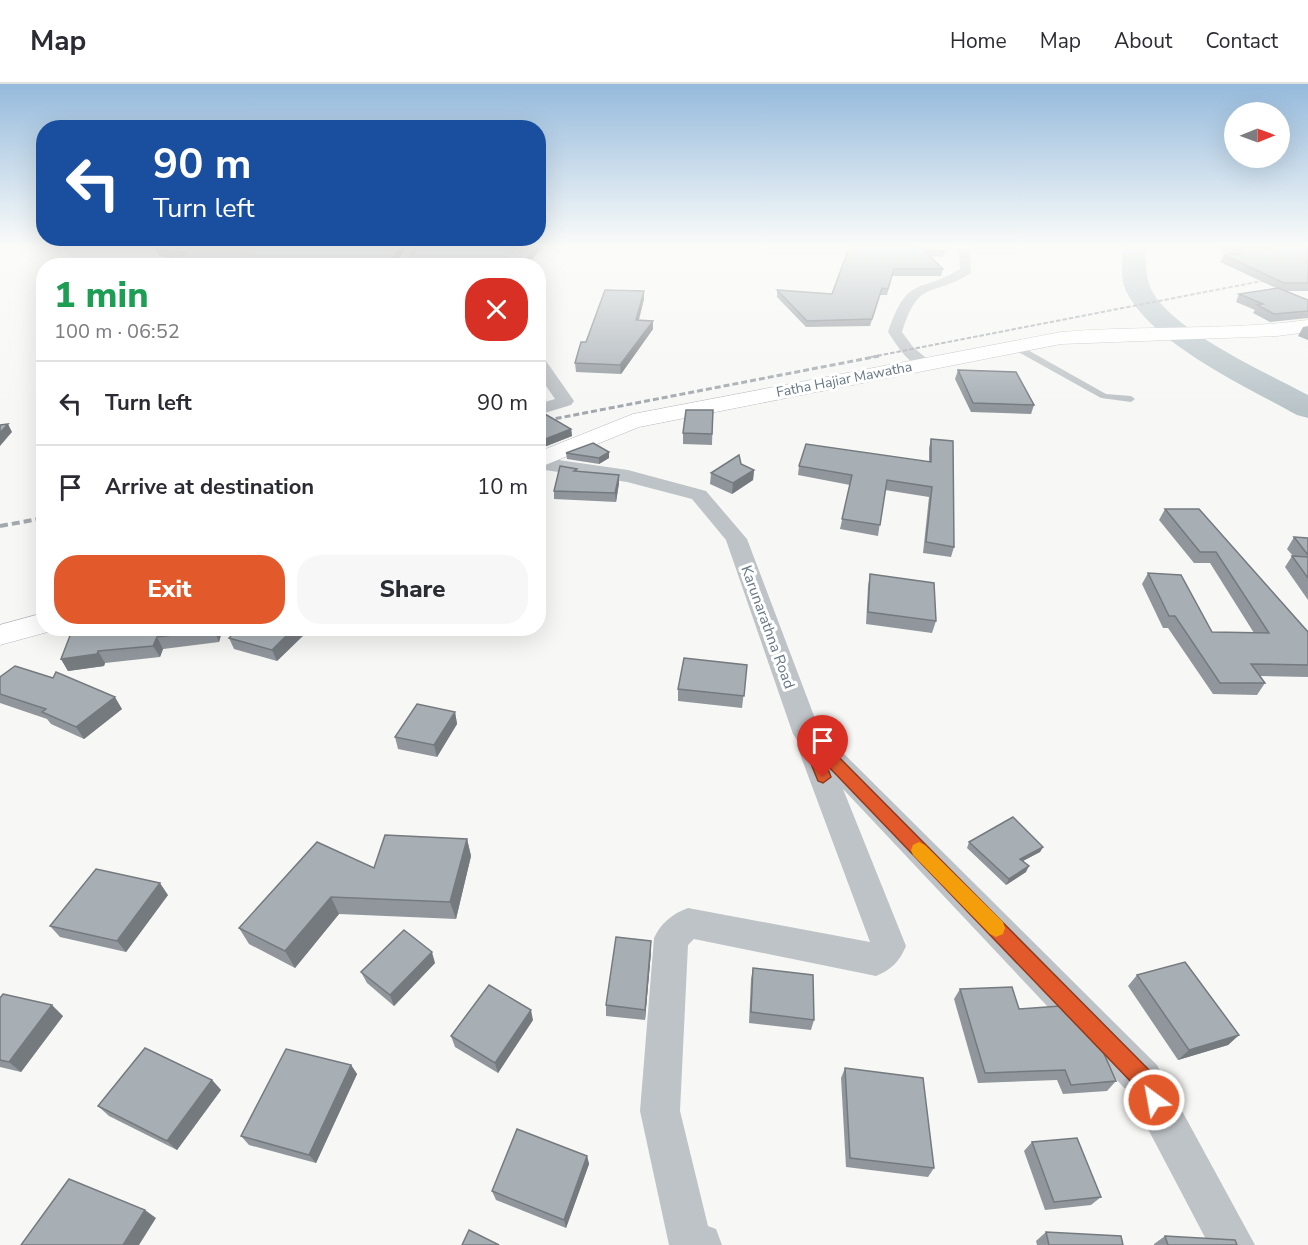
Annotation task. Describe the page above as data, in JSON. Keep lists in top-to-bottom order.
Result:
{
  "streets": {
    "street": ["Fatha Hajiar Mawatha", "Karunarathna Road"]
  },
  "north": "right",
  "page": {
    "header": "Map",
    "nav": [
      "Home",
      "Map",
      "About",
      "Contact"
    ],
    "turn": ["90 m", "Turn left"],
    "heading": ["1 min", "100 m · 06:52"],
    "list": [
      {
        "name": "Turn left",
        "value": "90 m"
      },
      {
        "name": "Arrive at destination",
        "value": "10 m"
      }
    ],
    "buttons": ["Exit", "Share"]
  }
}
